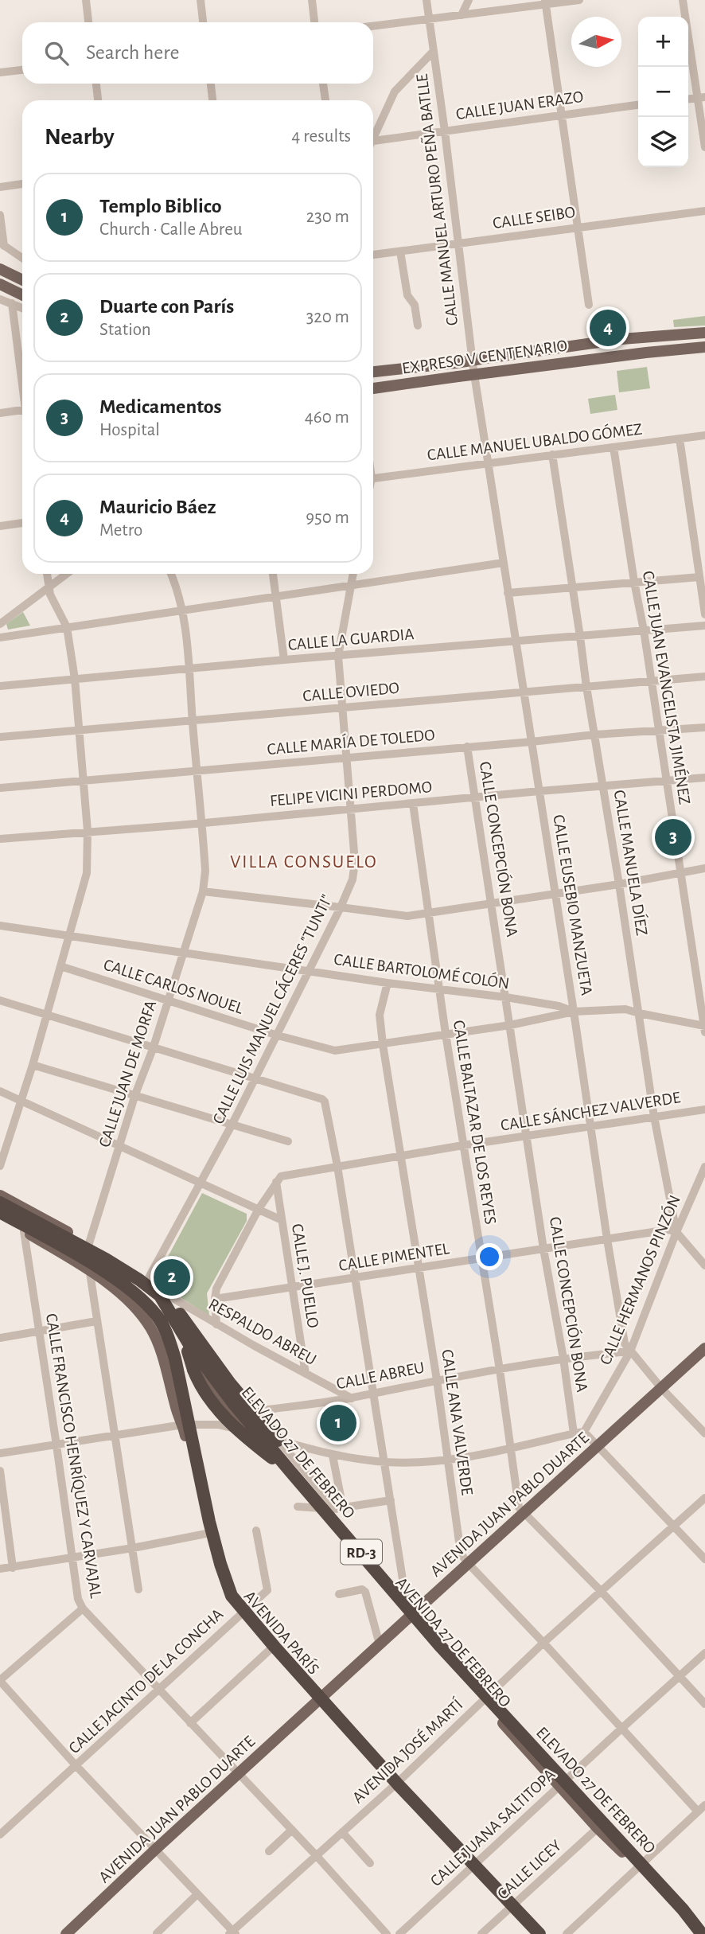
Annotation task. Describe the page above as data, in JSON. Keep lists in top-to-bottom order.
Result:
{
  "streets": {
    "highway": ["ELEVADO 27 DE FEBRERO", "RD-3"],
    "main road": [
      "EXPRESO V CENTENARIO",
      "AVENIDA JUAN PABLO DUARTE",
      "AVENIDA PARÍS",
      "AVENIDA 27 DE FEBRERO"
    ],
    "street": [
      "CALLE JUAN ERAZO",
      "CALLE MANUEL ARTURO PEÑA BATLLE",
      "CALLE SEIBO",
      "CALLE MANUEL UBALDO GÓMEZ",
      "CALLE LA GUARDIA",
      "CALLE JUAN EVANGELISTA JIMÉNEZ",
      "CALLE OVIEDO",
      "CALLE MARÍA DE TOLEDO",
      "FELIPE VICINI PERDOMO",
      "CALLE CONCEPCIÓN BONA",
      "CALLE MANUELA DÍEZ",
      "CALLE EUSEBIO MANZUETA",
      "CALLE BARTOLOMÉ COLÓN",
      "CALLE CARLOS NOUEL",
      "CALLE LUIS MANUEL CÁCERES \"TUNTI\"",
      "CALLE JUAN DE MORFA",
      "CALLE SÁNCHEZ VALVERDE",
      "CALLE BALTAZAR DE LOS REYES",
      "CALLE PIMENTEL",
      "CALLE J. PUELLO",
      "CALLE HERMANOS PINZÓN",
      "RESPALDO ABREU",
      "CALLE ABREU",
      "CALLE ANA VALVERDE",
      "CALLE FRANCISCO HENRÍQUEZ Y CARVAJAL",
      "CALLE JACINTO DE LA CONCHA",
      "AVENIDA JOSÉ MARTÍ",
      "CALLE JUANA SALTITOPA",
      "CALLE LICEY"
    ]
  },
  "crossings": [
    ["CALLE JUAN ERAZO", "CALLE MANUEL ARTURO PEÑA BATLLE"],
    ["CALLE MANUEL ARTURO PEÑA BATLLE", "CALLE SEIBO"],
    ["CALLE MANUEL ARTURO PEÑA BATLLE", "CALLE MANUEL UBALDO GÓMEZ"],
    ["CALLE MANUEL ARTURO PEÑA BATLLE", "CALLE EUSEBIO MANZUETA"],
    ["CALLE MANUEL UBALDO GÓMEZ", "CALLE JUAN EVANGELISTA JIMÉNEZ"],
    ["CALLE MANUEL UBALDO GÓMEZ", "CALLE MANUELA DÍEZ"],
    ["CALLE MANUEL UBALDO GÓMEZ", "CALLE EUSEBIO MANZUETA"],
    ["CALLE LA GUARDIA", "CALLE JUAN EVANGELISTA JIMÉNEZ"],
    ["CALLE LA GUARDIA", "CALLE MANUELA DÍEZ"],
    ["CALLE LA GUARDIA", "CALLE EUSEBIO MANZUETA"],
    ["CALLE LA GUARDIA", "CALLE LUIS MANUEL CÁCERES \"TUNTI\""],
    ["CALLE LA GUARDIA", "CALLE JUAN DE MORFA"],
    ["CALLE JUAN EVANGELISTA JIMÉNEZ", "CALLE OVIEDO"],
    ["CALLE JUAN EVANGELISTA JIMÉNEZ", "CALLE MARÍA DE TOLEDO"],
    ["CALLE JUAN EVANGELISTA JIMÉNEZ", "FELIPE VICINI PERDOMO"],
    ["CALLE JUAN EVANGELISTA JIMÉNEZ", "CALLE BARTOLOMÉ COLÓN"],
    ["CALLE OVIEDO", "CALLE MANUELA DÍEZ"],
    ["CALLE OVIEDO", "CALLE EUSEBIO MANZUETA"],
    ["CALLE OVIEDO", "CALLE LUIS MANUEL CÁCERES \"TUNTI\""],
    ["CALLE OVIEDO", "CALLE JUAN DE MORFA"],
    ["CALLE MARÍA DE TOLEDO", "CALLE CONCEPCIÓN BONA"],
    ["CALLE MARÍA DE TOLEDO", "CALLE MANUELA DÍEZ"],
    ["CALLE MARÍA DE TOLEDO", "CALLE EUSEBIO MANZUETA"],
    ["CALLE MARÍA DE TOLEDO", "CALLE LUIS MANUEL CÁCERES \"TUNTI\""],
    ["CALLE MARÍA DE TOLEDO", "CALLE JUAN DE MORFA"],
    ["FELIPE VICINI PERDOMO", "CALLE CONCEPCIÓN BONA"],
    ["FELIPE VICINI PERDOMO", "CALLE MANUELA DÍEZ"],
    ["FELIPE VICINI PERDOMO", "CALLE EUSEBIO MANZUETA"],
    ["FELIPE VICINI PERDOMO", "CALLE LUIS MANUEL CÁCERES \"TUNTI\""],
    ["FELIPE VICINI PERDOMO", "CALLE JUAN DE MORFA"],
    ["FELIPE VICINI PERDOMO", "CALLE BALTAZAR DE LOS REYES"],
    ["CALLE CONCEPCIÓN BONA", "CALLE BARTOLOMÉ COLÓN"],
    ["CALLE CONCEPCIÓN BONA", "CALLE CARLOS NOUEL"],
    ["CALLE CONCEPCIÓN BONA", "CALLE SÁNCHEZ VALVERDE"],
    ["CALLE CONCEPCIÓN BONA", "CALLE PIMENTEL"],
    ["CALLE CONCEPCIÓN BONA", "CALLE ABREU"],
    ["CALLE MANUELA DÍEZ", "CALLE BARTOLOMÉ COLÓN"],
    ["CALLE MANUELA DÍEZ", "CALLE SÁNCHEZ VALVERDE"],
    ["CALLE MANUELA DÍEZ", "CALLE PIMENTEL"],
    ["CALLE MANUELA DÍEZ", "CALLE HERMANOS PINZÓN"],
    ["CALLE EUSEBIO MANZUETA", "CALLE BARTOLOMÉ COLÓN"],
    ["CALLE EUSEBIO MANZUETA", "CALLE CARLOS NOUEL"],
    ["CALLE EUSEBIO MANZUETA", "CALLE SÁNCHEZ VALVERDE"],
    ["CALLE EUSEBIO MANZUETA", "CALLE PIMENTEL"],
    ["CALLE EUSEBIO MANZUETA", "CALLE HERMANOS PINZÓN"],
    ["CALLE EUSEBIO MANZUETA", "CALLE ABREU"],
    ["CALLE BARTOLOMÉ COLÓN", "CALLE CARLOS NOUEL"],
    ["CALLE BARTOLOMÉ COLÓN", "CALLE LUIS MANUEL CÁCERES \"TUNTI\""],
    ["CALLE BARTOLOMÉ COLÓN", "CALLE JUAN DE MORFA"],
    ["CALLE BARTOLOMÉ COLÓN", "CALLE BALTAZAR DE LOS REYES"],
    ["CALLE BARTOLOMÉ COLÓN", "CALLE ANA VALVERDE"],
    ["CALLE CARLOS NOUEL", "CALLE LUIS MANUEL CÁCERES \"TUNTI\""],
    ["CALLE CARLOS NOUEL", "CALLE JUAN DE MORFA"],
    ["CALLE CARLOS NOUEL", "CALLE BALTAZAR DE LOS REYES"],
    ["CALLE CARLOS NOUEL", "CALLE ANA VALVERDE"],
    ["CALLE LUIS MANUEL CÁCERES \"TUNTI\"", "AVENIDA 27 DE FEBRERO"],
    ["CALLE JUAN DE MORFA", "AVENIDA PARÍS"],
    ["CALLE JUAN DE MORFA", "AVENIDA 27 DE FEBRERO"],
    ["CALLE SÁNCHEZ VALVERDE", "CALLE BALTAZAR DE LOS REYES"],
    ["CALLE SÁNCHEZ VALVERDE", "CALLE J. PUELLO"],
    ["CALLE SÁNCHEZ VALVERDE", "CALLE ANA VALVERDE"],
    ["CALLE BALTAZAR DE LOS REYES", "CALLE PIMENTEL"],
    ["CALLE BALTAZAR DE LOS REYES", "CALLE ABREU"],
    ["CALLE BALTAZAR DE LOS REYES", "AVENIDA JUAN PABLO DUARTE"],
    ["CALLE BALTAZAR DE LOS REYES", "AVENIDA JOSÉ MARTÍ"],
    ["CALLE BALTAZAR DE LOS REYES", "CALLE JUANA SALTITOPA"],
    ["CALLE PIMENTEL", "CALLE J. PUELLO"],
    ["CALLE PIMENTEL", "CALLE HERMANOS PINZÓN"],
    ["CALLE PIMENTEL", "CALLE ANA VALVERDE"],
    ["CALLE J. PUELLO", "RESPALDO ABREU"],
    ["CALLE HERMANOS PINZÓN", "CALLE ABREU"],
    ["RESPALDO ABREU", "CALLE ABREU"],
    ["RESPALDO ABREU", "ELEVADO 27 DE FEBRERO"],
    ["RESPALDO ABREU", "AVENIDA 27 DE FEBRERO"],
    ["CALLE ABREU", "CALLE ANA VALVERDE"],
    ["CALLE ANA VALVERDE", "AVENIDA JUAN PABLO DUARTE"],
    ["CALLE ANA VALVERDE", "AVENIDA JOSÉ MARTÍ"],
    ["CALLE ANA VALVERDE", "CALLE JUANA SALTITOPA"],
    ["ELEVADO 27 DE FEBRERO", "AVENIDA 27 DE FEBRERO"],
    ["CALLE FRANCISCO HENRÍQUEZ Y CARVAJAL", "AVENIDA JUAN PABLO DUARTE"],
    ["CALLE FRANCISCO HENRÍQUEZ Y CARVAJAL", "CALLE JACINTO DE LA CONCHA"],
    ["CALLE FRANCISCO HENRÍQUEZ Y CARVAJAL", "AVENIDA JOSÉ MARTÍ"],
    ["AVENIDA JUAN PABLO DUARTE", "AVENIDA PARÍS"],
    ["AVENIDA JUAN PABLO DUARTE", "AVENIDA 27 DE FEBRERO"],
    ["AVENIDA PARÍS", "CALLE JACINTO DE LA CONCHA"],
    ["AVENIDA PARÍS", "AVENIDA JOSÉ MARTÍ"],
    ["AVENIDA PARÍS", "CALLE JUANA SALTITOPA"],
    ["AVENIDA PARÍS", "CALLE LICEY"],
    ["AVENIDA 27 DE FEBRERO", "AVENIDA JOSÉ MARTÍ"],
    ["AVENIDA 27 DE FEBRERO", "CALLE JUANA SALTITOPA"],
    ["AVENIDA 27 DE FEBRERO", "CALLE LICEY"]
  ],
  "districts": ["VILLA CONSUELO"],
  "north": "right",
  "page": {
    "map_buttons": ["+", "−"],
    "search": "Search here",
    "heading": ["Nearby", "4 results"],
    "list": [
      {
        "mark": "1",
        "name": "Templo Biblico",
        "note": "Church · Calle Abreu",
        "value": "230 m"
      },
      {
        "mark": "2",
        "name": "Duarte con París",
        "note": "Station",
        "value": "320 m"
      },
      {
        "mark": "3",
        "name": "Medicamentos",
        "note": "Hospital",
        "value": "460 m"
      },
      {
        "mark": "4",
        "name": "Mauricio Báez",
        "note": "Metro",
        "value": "950 m"
      }
    ],
    "pins": [
      "4",
      "3",
      "2",
      "1"
    ]
  }
}
